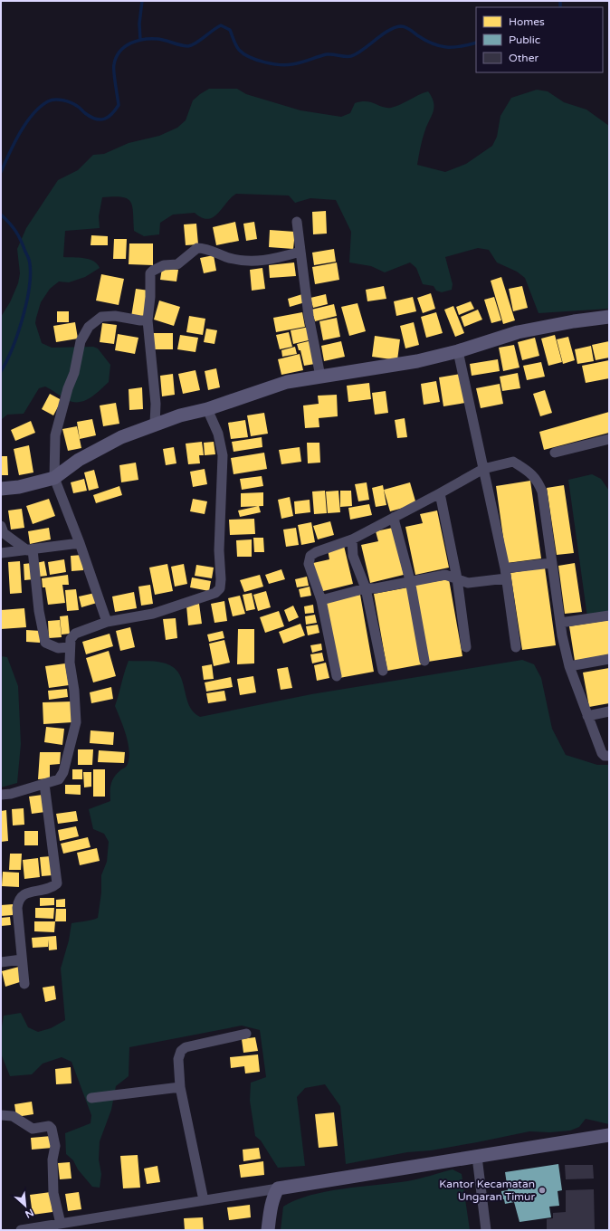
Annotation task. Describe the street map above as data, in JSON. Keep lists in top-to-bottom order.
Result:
{
  "places": ["Kantor Kecamatan Ungaran Timur"],
  "legend": ["Homes", "Public", "Other"],
  "north": "bottom right"
}
